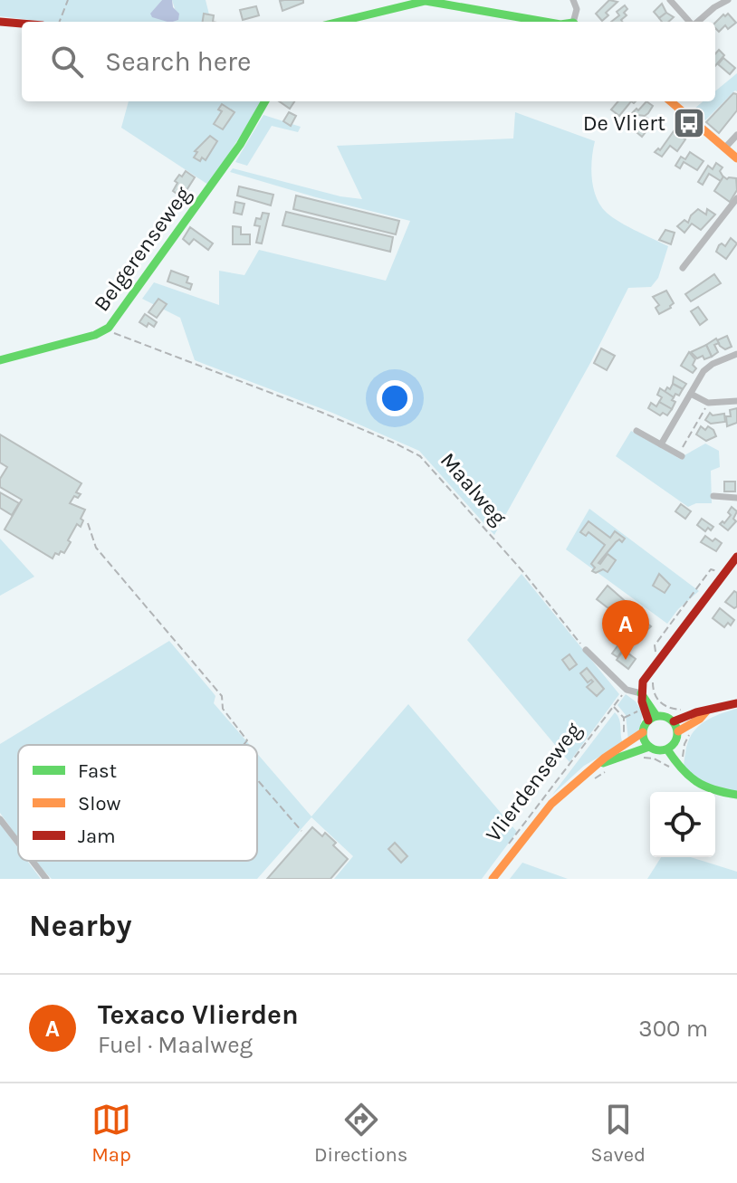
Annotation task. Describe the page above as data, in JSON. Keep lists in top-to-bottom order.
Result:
{
  "streets": {
    "street": ["Belgerenseweg", "Vlierdenseweg"],
    "path": ["Maalweg"]
  },
  "crossings": [
    ["Belgerenseweg", "Maalweg"]
  ],
  "places": {
    "bus stop": ["De Vliert"]
  },
  "legend": ["Fast", "Slow", "Jam"],
  "page": {
    "search": "Search here",
    "pins": "A",
    "heading": "Nearby",
    "list": [
      {
        "mark": "A",
        "name": "Texaco Vlierden",
        "note": "Fuel · Maalweg",
        "value": "300 m"
      }
    ],
    "nav": ["Map", "Directions", "Saved"]
  }
}
